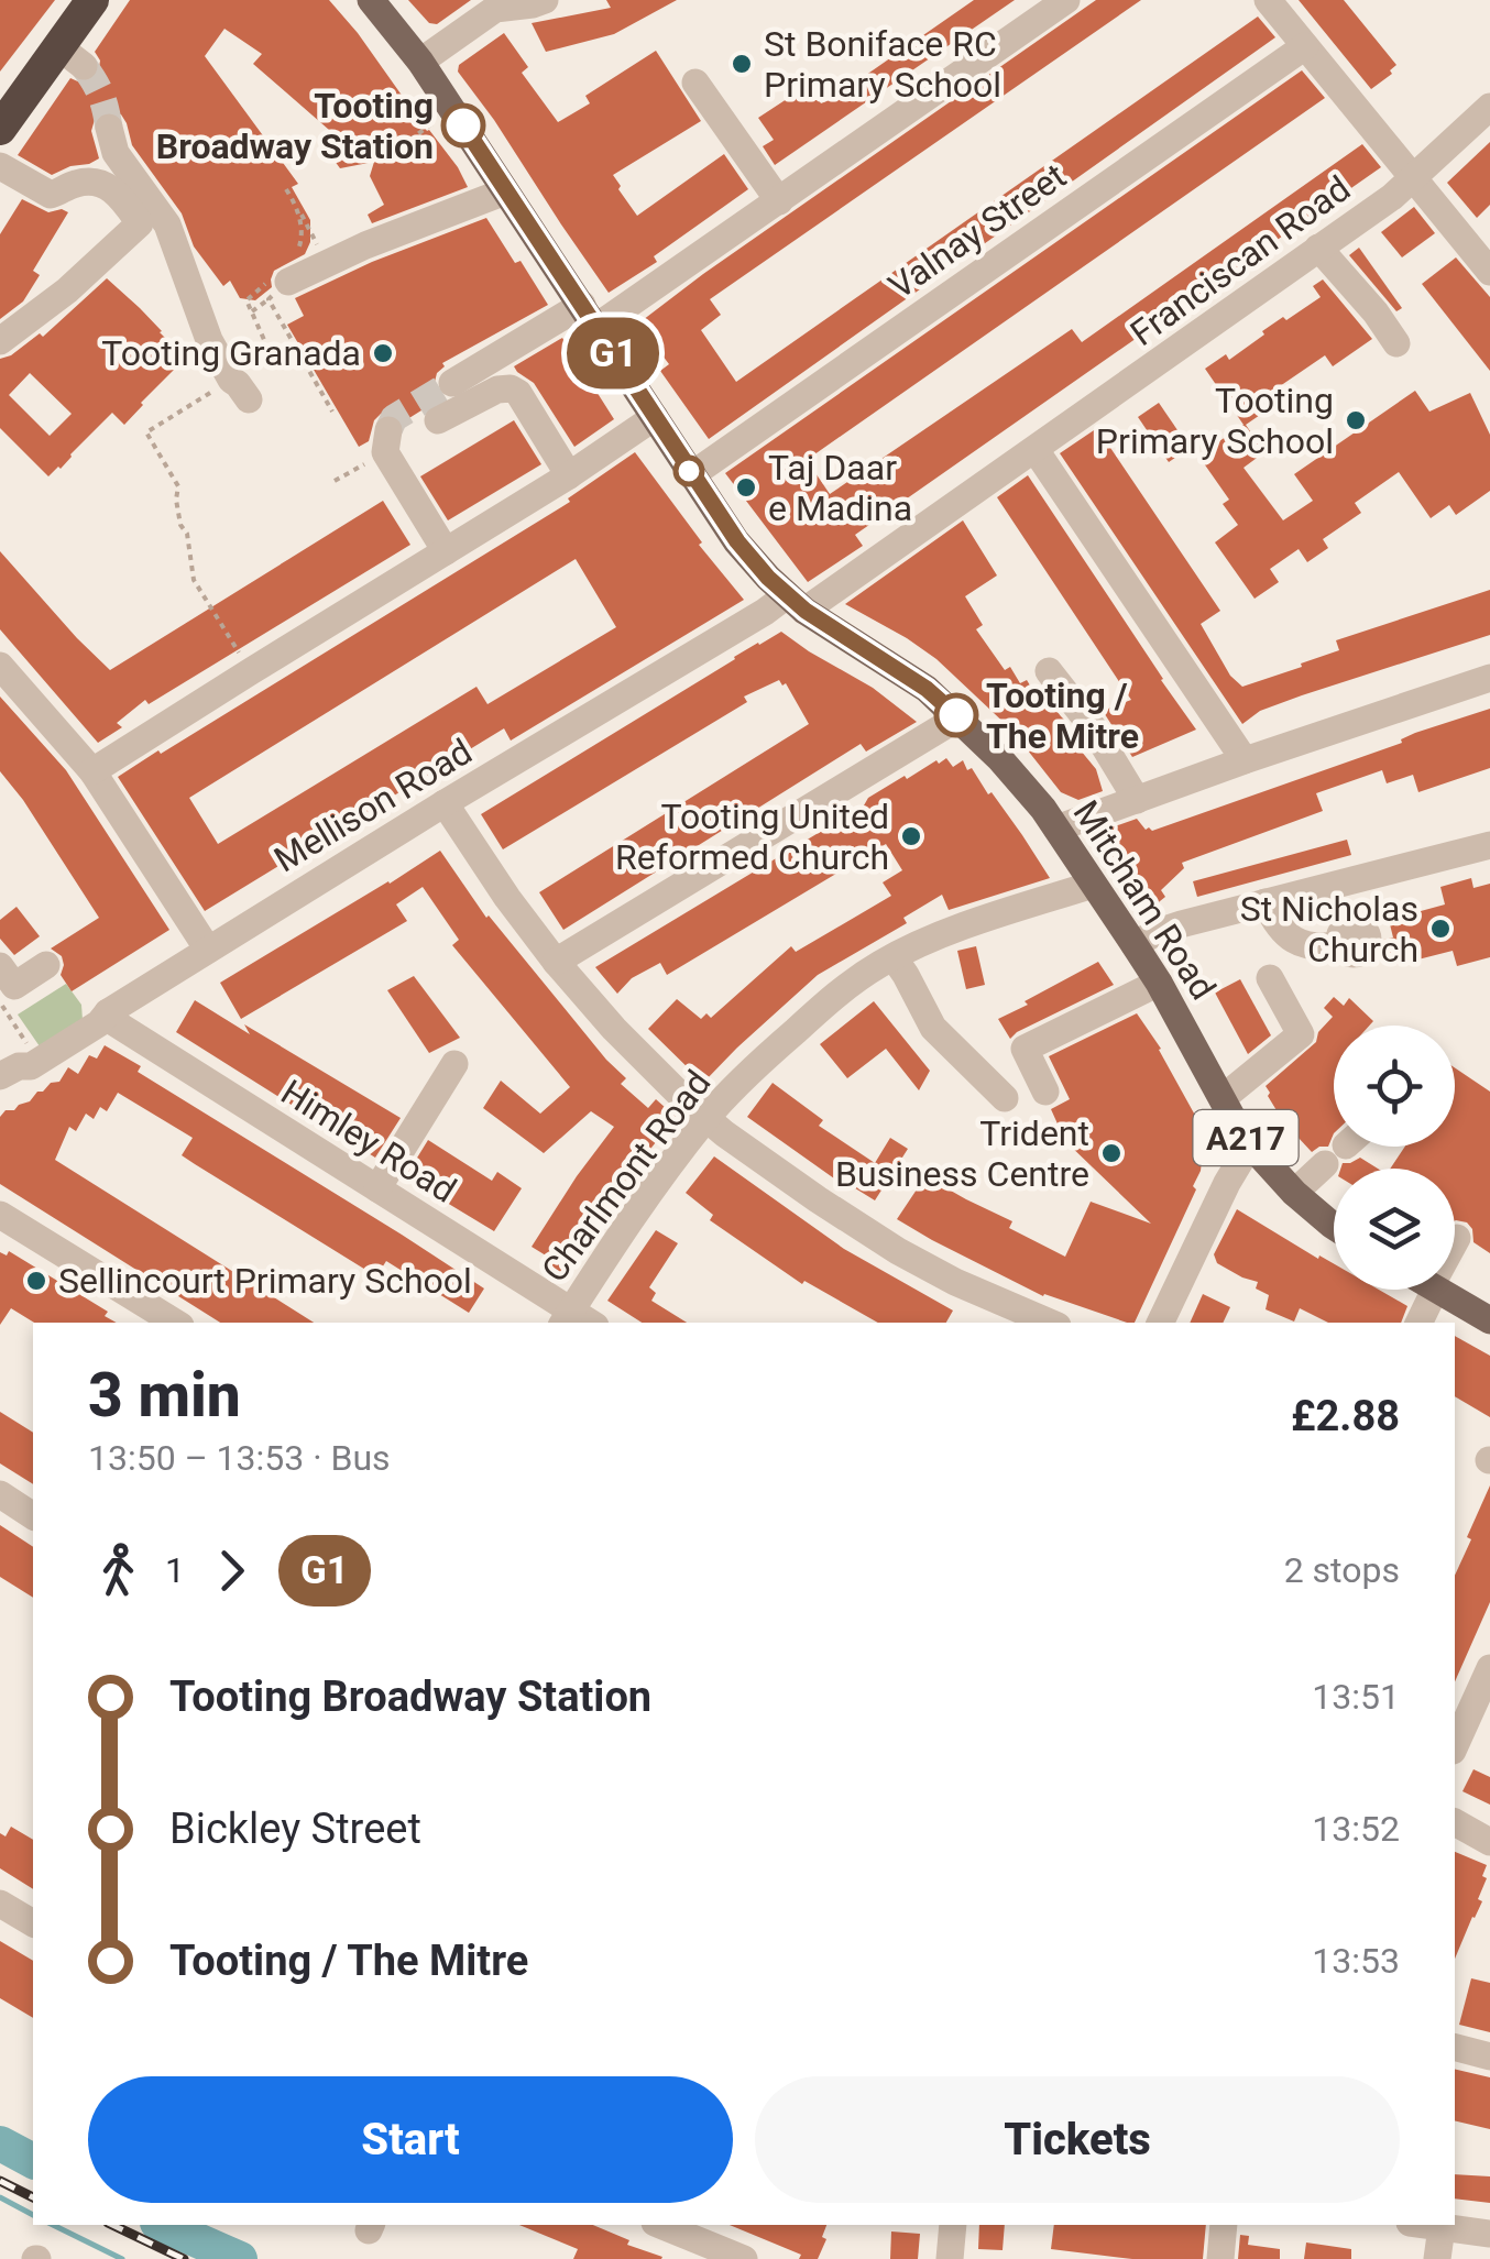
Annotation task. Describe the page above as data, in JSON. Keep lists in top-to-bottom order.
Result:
{
  "streets": {
    "main road": ["Mitcham Road", "A217"],
    "street": [
      "Valnay Street",
      "Franciscan Road",
      "Mellison Road",
      "Himley Road",
      "Charlmont Road"
    ]
  },
  "crossings": [
    ["Valnay Street", "Mitcham Road"],
    ["Franciscan Road", "Mellison Road"],
    ["Franciscan Road", "Mitcham Road"],
    ["Mellison Road", "Mitcham Road"],
    ["Mellison Road", "Himley Road"],
    ["Mitcham Road", "Charlmont Road"],
    ["Himley Road", "Charlmont Road"]
  ],
  "places": [
    "St Boniface RC Primary School",
    "Tooting Broadway Station",
    "Tooting Granada",
    "Tooting Primary School",
    "Taj Daar e Madina",
    "Tooting / The Mitre",
    "Tooting United Reformed Church",
    "St Nicholas Church",
    "Trident Business Centre",
    "Sellincourt Primary School"
  ],
  "lines": ["bus line G1"],
  "page": {
    "on_map": "G1",
    "heading": ["3 min", "13:50 – 13:53 · Bus", "£2.88"],
    "legs": ["1", "G1", "2 stops"],
    "list": [
      {
        "name": "Tooting Broadway Station",
        "value": "13:51"
      },
      {
        "name": "Bickley Street",
        "value": "13:52"
      },
      {
        "name": "Tooting / The Mitre",
        "value": "13:53"
      }
    ],
    "buttons": ["Start", "Tickets"]
  }
}
